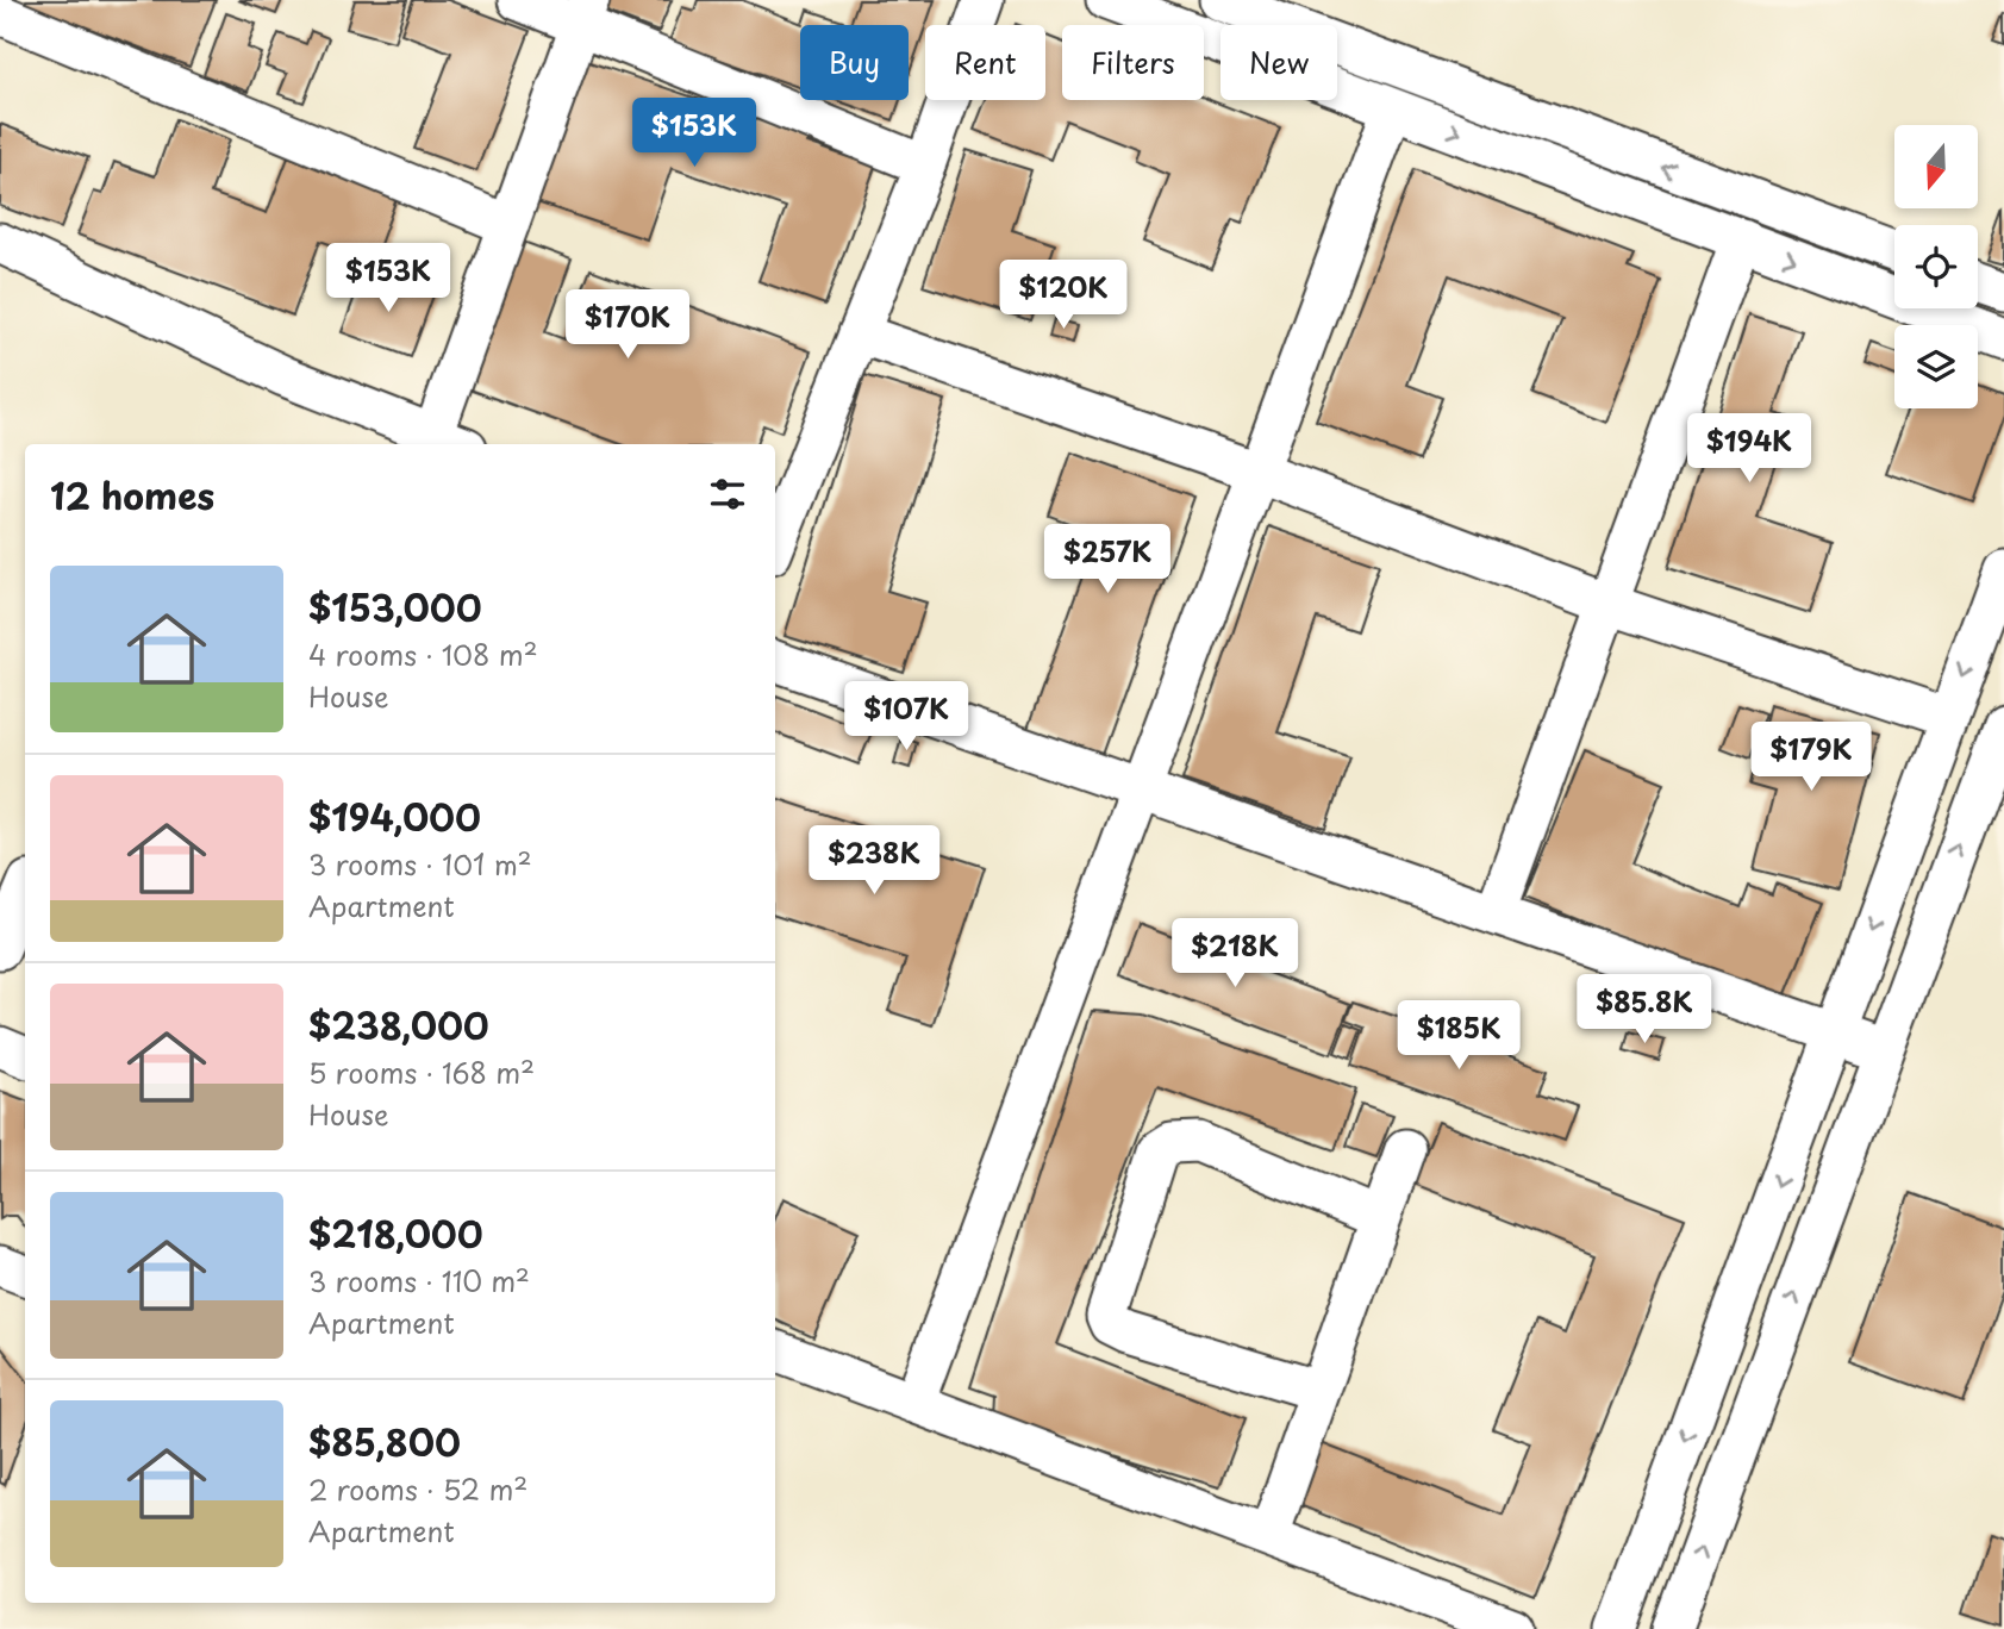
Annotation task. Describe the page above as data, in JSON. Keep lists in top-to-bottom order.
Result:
{
  "north": "bottom",
  "page": {
    "chip": [
      "Buy",
      "Rent",
      "Filters",
      "New"
    ],
    "price": [
      "$153K",
      "$153K",
      "$120K",
      "$170K",
      "$194K",
      "$257K",
      "$107K",
      "$179K",
      "$238K",
      "$218K",
      "$85.8K",
      "$185K"
    ],
    "heading": "12 homes",
    "list": [
      {
        "name": "$153,000",
        "note": "4 rooms · 108 m² · House"
      },
      {
        "name": "$194,000",
        "note": "3 rooms · 101 m² · Apartment"
      },
      {
        "name": "$238,000",
        "note": "5 rooms · 168 m² · House"
      },
      {
        "name": "$218,000",
        "note": "3 rooms · 110 m² · Apartment"
      },
      {
        "name": "$85,800",
        "note": "2 rooms · 52 m² · Apartment"
      }
    ]
  }
}
